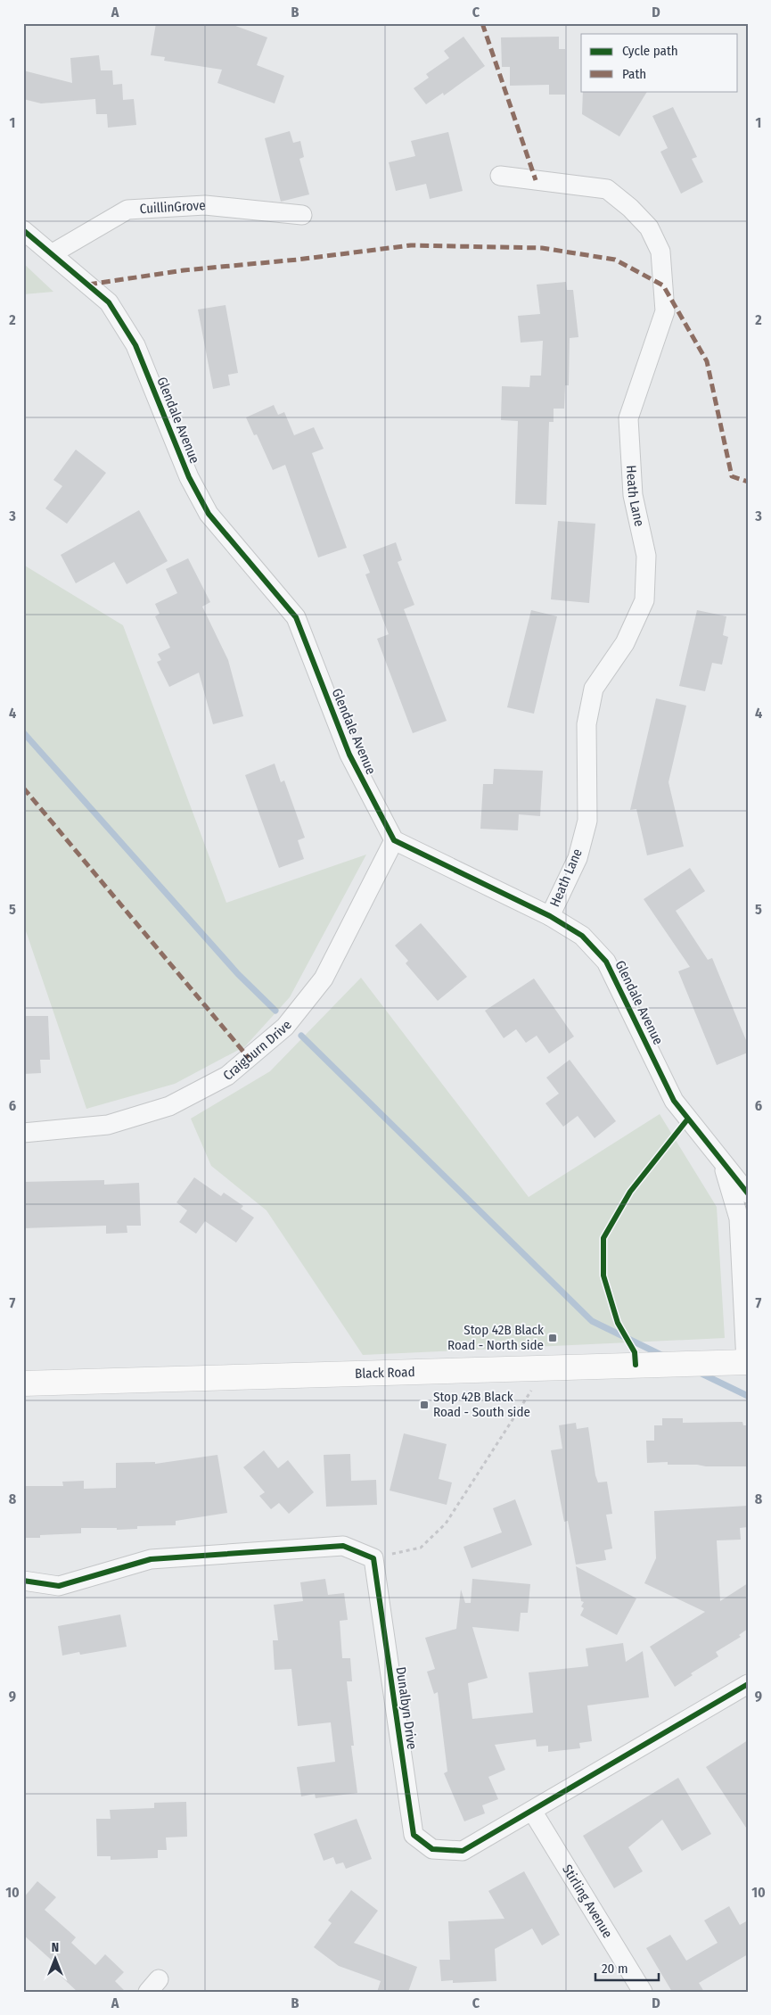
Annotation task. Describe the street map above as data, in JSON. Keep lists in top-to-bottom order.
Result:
{
  "streets": {
    "main road": ["Black Road"],
    "street": [
      "CuillinGrove",
      "Glendale Avenue",
      "Heath Lane",
      "Craigburn Drive",
      "Dunalbyn Drive",
      "Stirling Avenue"
    ]
  },
  "crossings": [
    ["CuillinGrove", "Glendale Avenue"],
    ["Glendale Avenue", "Heath Lane"],
    ["Glendale Avenue", "Craigburn Drive"],
    ["Glendale Avenue", "Black Road"],
    ["Dunalbyn Drive", "Stirling Avenue"]
  ],
  "places": {
    "transit": ["Stop 42B Black Road - North side", "Stop 42B Black Road - South side"]
  },
  "legend": ["Cycle path", "Path"],
  "scale_bar": "20 m",
  "north": "top",
  "grid": {
    "columns": [
      "A",
      "B",
      "C",
      "D"
    ],
    "rows": [
      "1",
      "2",
      "3",
      "4",
      "5",
      "6",
      "7",
      "8",
      "9",
      "10"
    ]
  }
}
